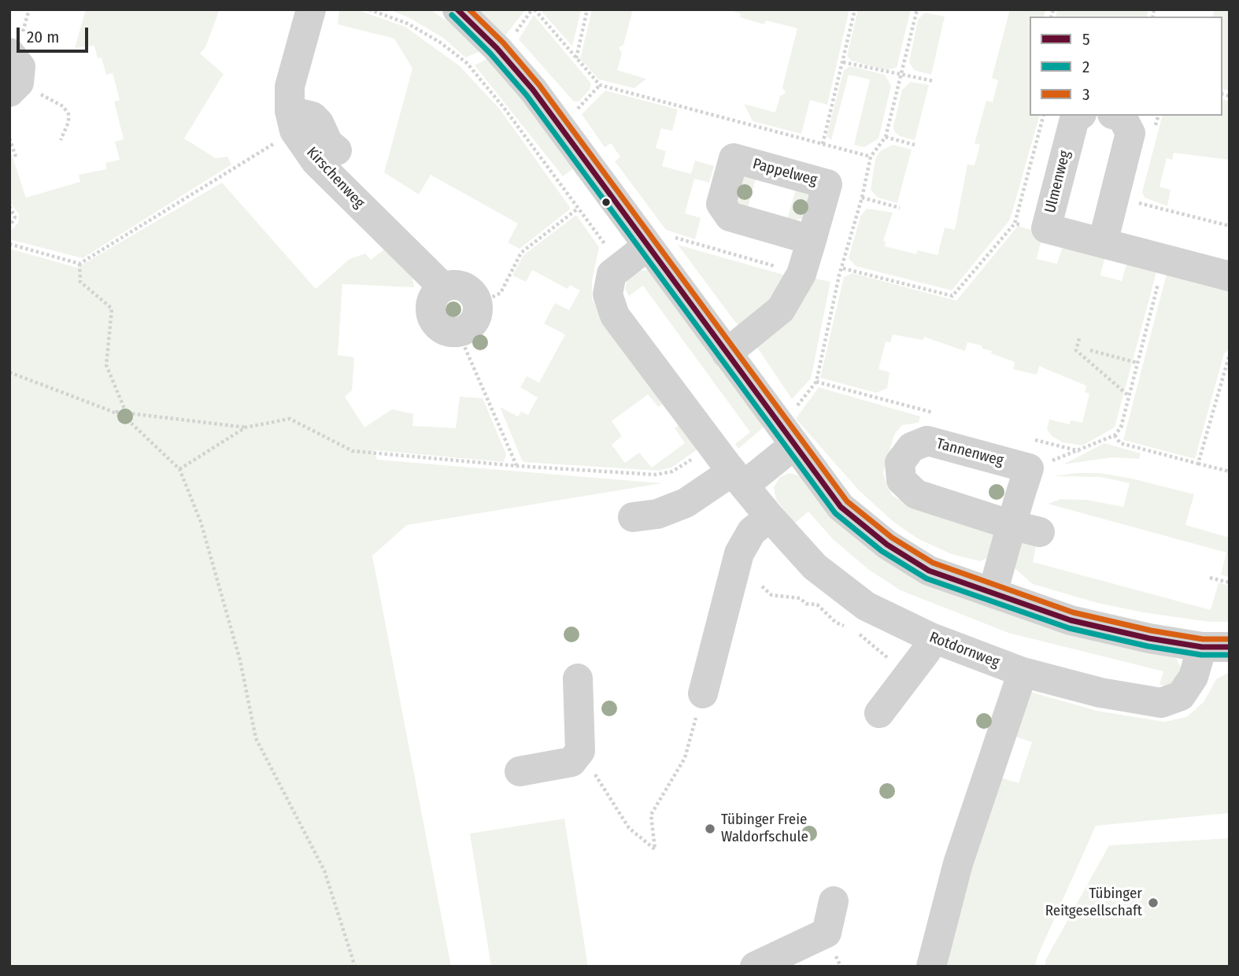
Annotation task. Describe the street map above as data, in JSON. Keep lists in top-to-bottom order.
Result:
{
  "streets": {
    "street": [
      "Kirschenweg",
      "Ulmenweg",
      "Tannenweg",
      "Rotdornweg"
    ]
  },
  "places": ["Tübinger Freie Waldorfschule", "Tübinger Reitgesellschaft"],
  "lines": ["transit line 5", "transit line 3", "transit line 2"],
  "legend": ["5", "2", "3"],
  "scale_bar": "20 m"
}
